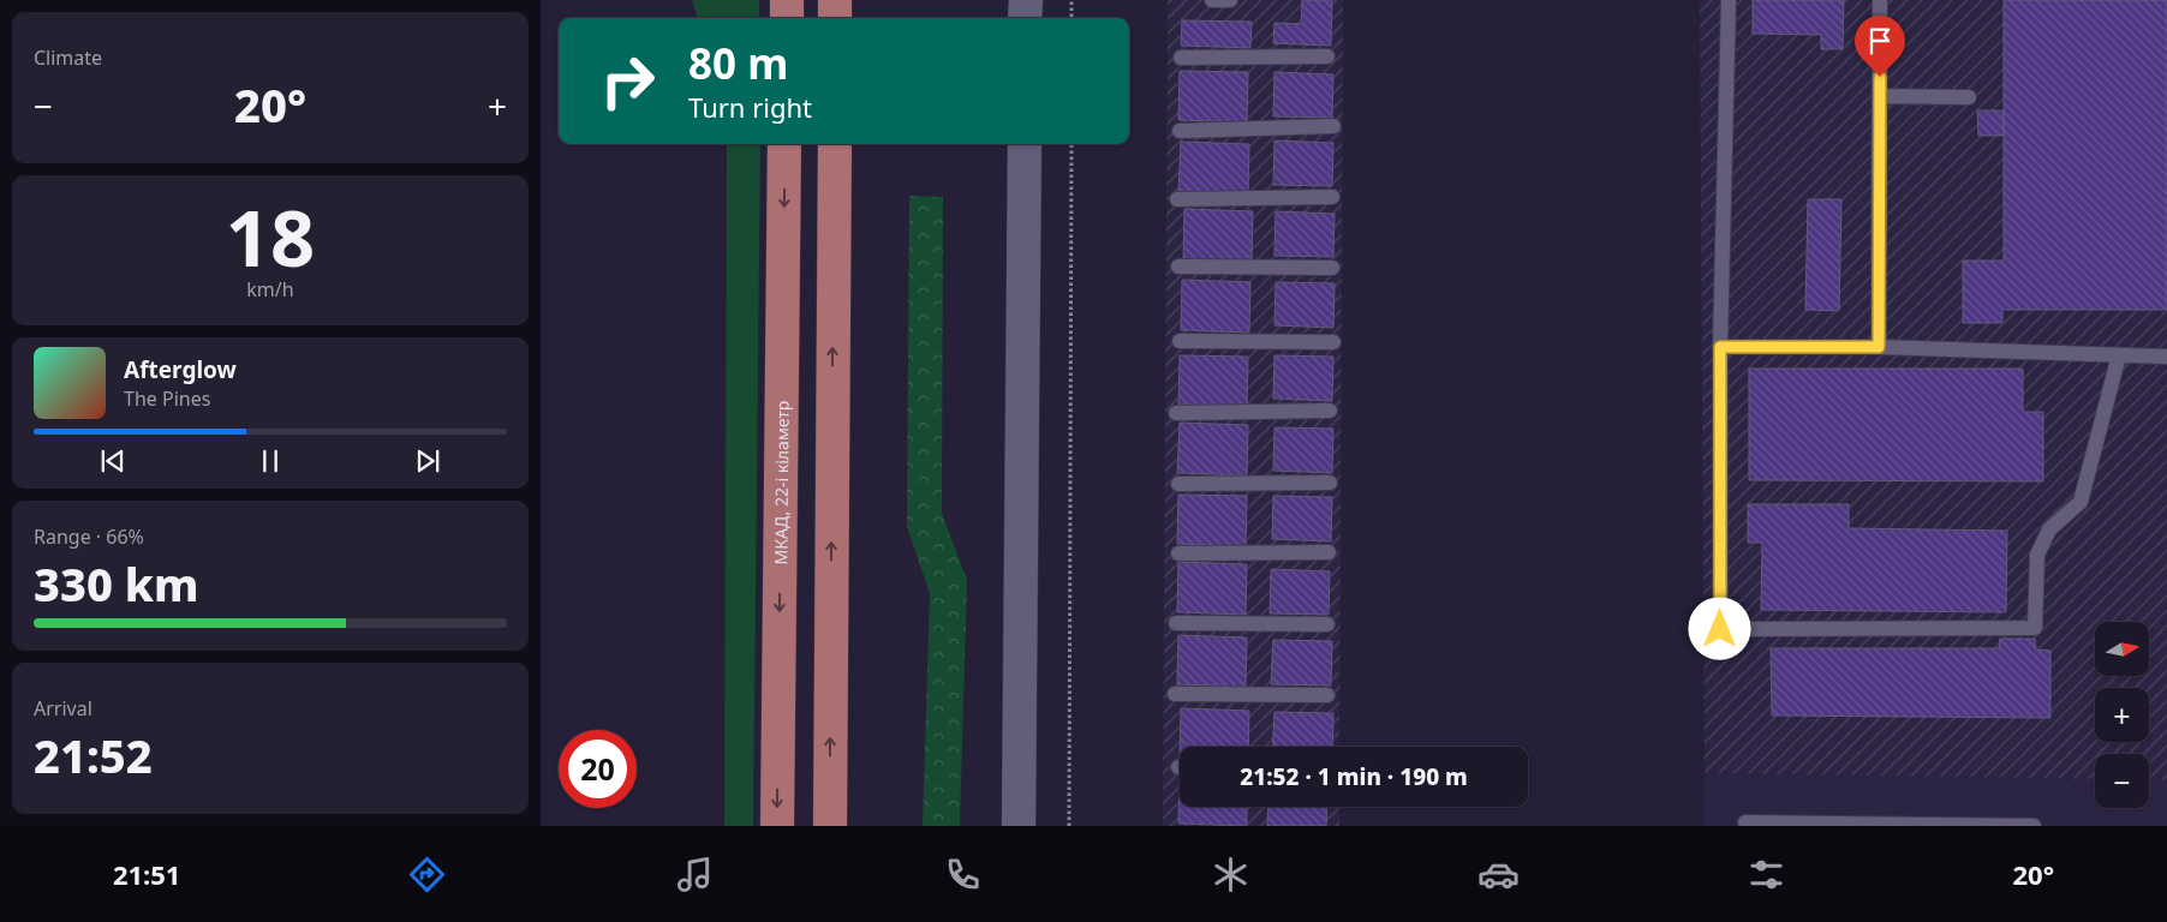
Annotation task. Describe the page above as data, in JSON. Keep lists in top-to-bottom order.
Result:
{
  "streets": {
    "highway": ["МКАД, 22-і кіламетр"]
  },
  "north": "right",
  "page": {
    "tile": [
      "Climate",
      ["18", "km/h"],
      ["Range · 66%", "330 km"],
      ["Arrival", "21:52"]
    ],
    "turn": ["80 m", "Turn right"],
    "heat": ["−", "20°", "+"],
    "song": ["Afterglow", "The Pines"],
    "map_buttons": ["+", "−"],
    "limit": "20",
    "trip": "21:52 · 1 min · 190 m",
    "tabs": ["21:51", "20°"]
  }
}
